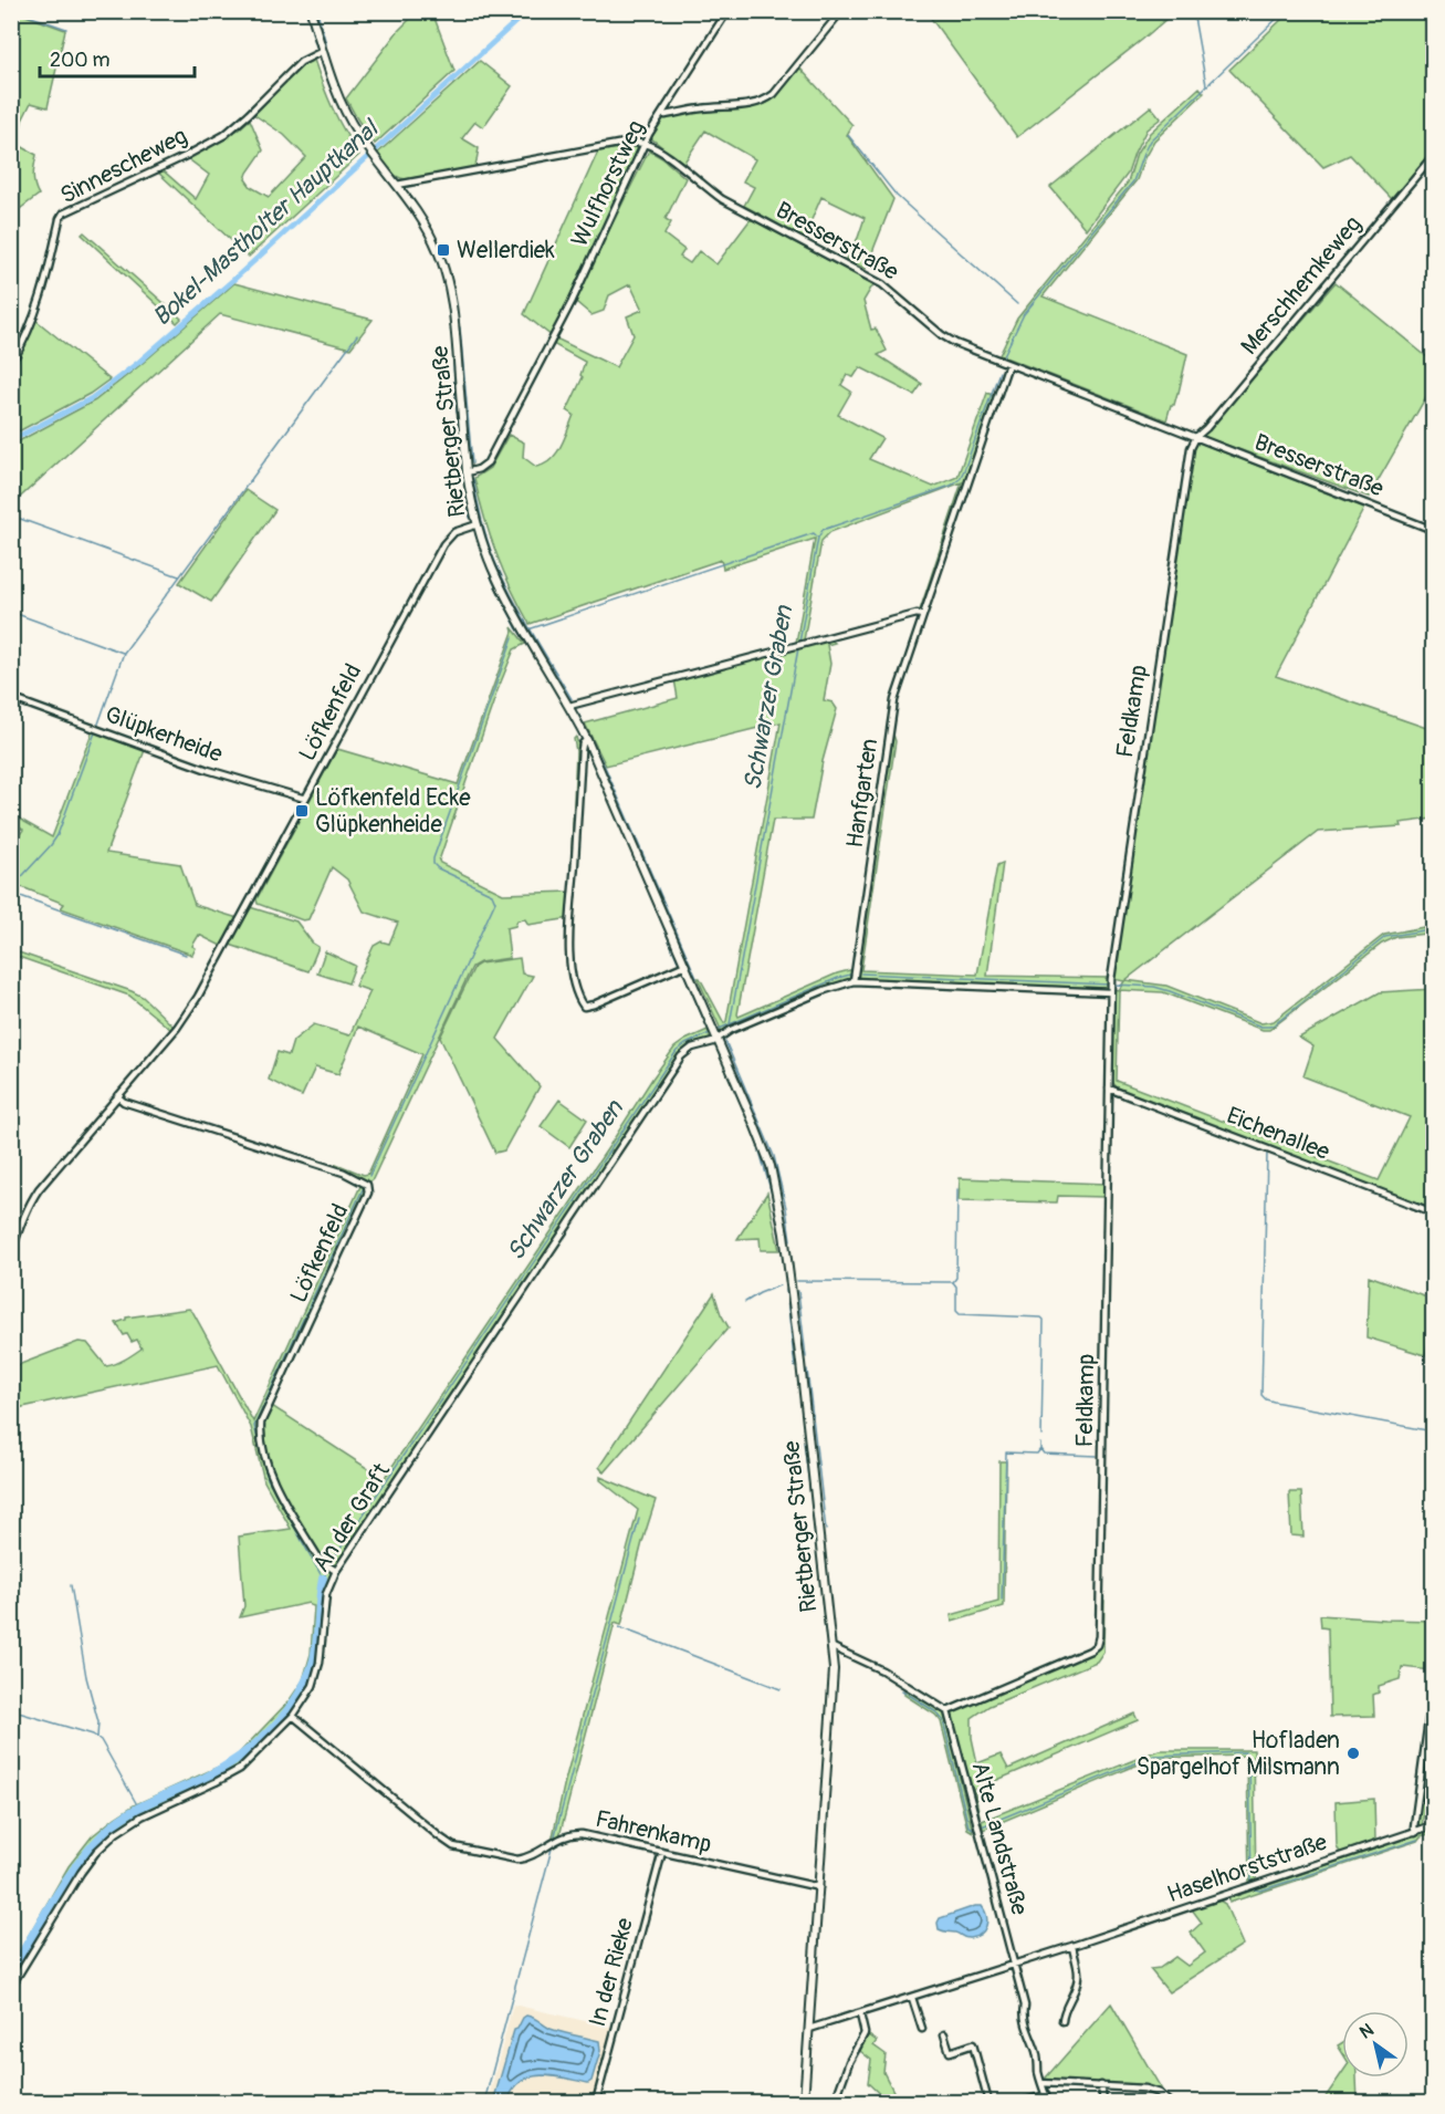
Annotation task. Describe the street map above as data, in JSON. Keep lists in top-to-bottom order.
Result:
{
  "streets": {
    "main road": ["Rietberger Straße"],
    "street": [
      "Sinnescheweg",
      "Wulfhorstweg",
      "Bresserstraße",
      "Merschhemkeweg",
      "Feldkamp",
      "Löfkenfeld",
      "Glüpkerheide",
      "Hanfgarten",
      "Eichenallee",
      "An der Graft",
      "Fahrenkamp",
      "Alte Landstraße",
      "Haselhorststraße",
      "In der Rieke"
    ]
  },
  "crossings": [
    ["Sinnescheweg", "Rietberger Straße"],
    ["Wulfhorstweg", "Bresserstraße"],
    ["Wulfhorstweg", "Rietberger Straße"],
    ["Bresserstraße", "Merschhemkeweg"],
    ["Bresserstraße", "Feldkamp"],
    ["Bresserstraße", "Hanfgarten"],
    ["Merschhemkeweg", "Feldkamp"],
    ["Rietberger Straße", "Löfkenfeld"],
    ["Rietberger Straße", "An der Graft"],
    ["Rietberger Straße", "Fahrenkamp"],
    ["Rietberger Straße", "Haselhorststraße"],
    ["Feldkamp", "Eichenallee"],
    ["Feldkamp", "Alte Landstraße"],
    ["Löfkenfeld", "Glüpkerheide"],
    ["Löfkenfeld", "An der Graft"],
    ["An der Graft", "Fahrenkamp"],
    ["Fahrenkamp", "In der Rieke"],
    ["Alte Landstraße", "Haselhorststraße"]
  ],
  "water": ["Bokel-Mastholter Hauptkanal", "Schwarzer Graben"],
  "places": {
    "transit": ["Wellerdiek", "Löfkenfeld Ecke Glüpkenheide"],
    "other": ["Hofladen Spargelhof Milsmann"]
  },
  "scale_bar": "200 m",
  "north": "top left"
}
